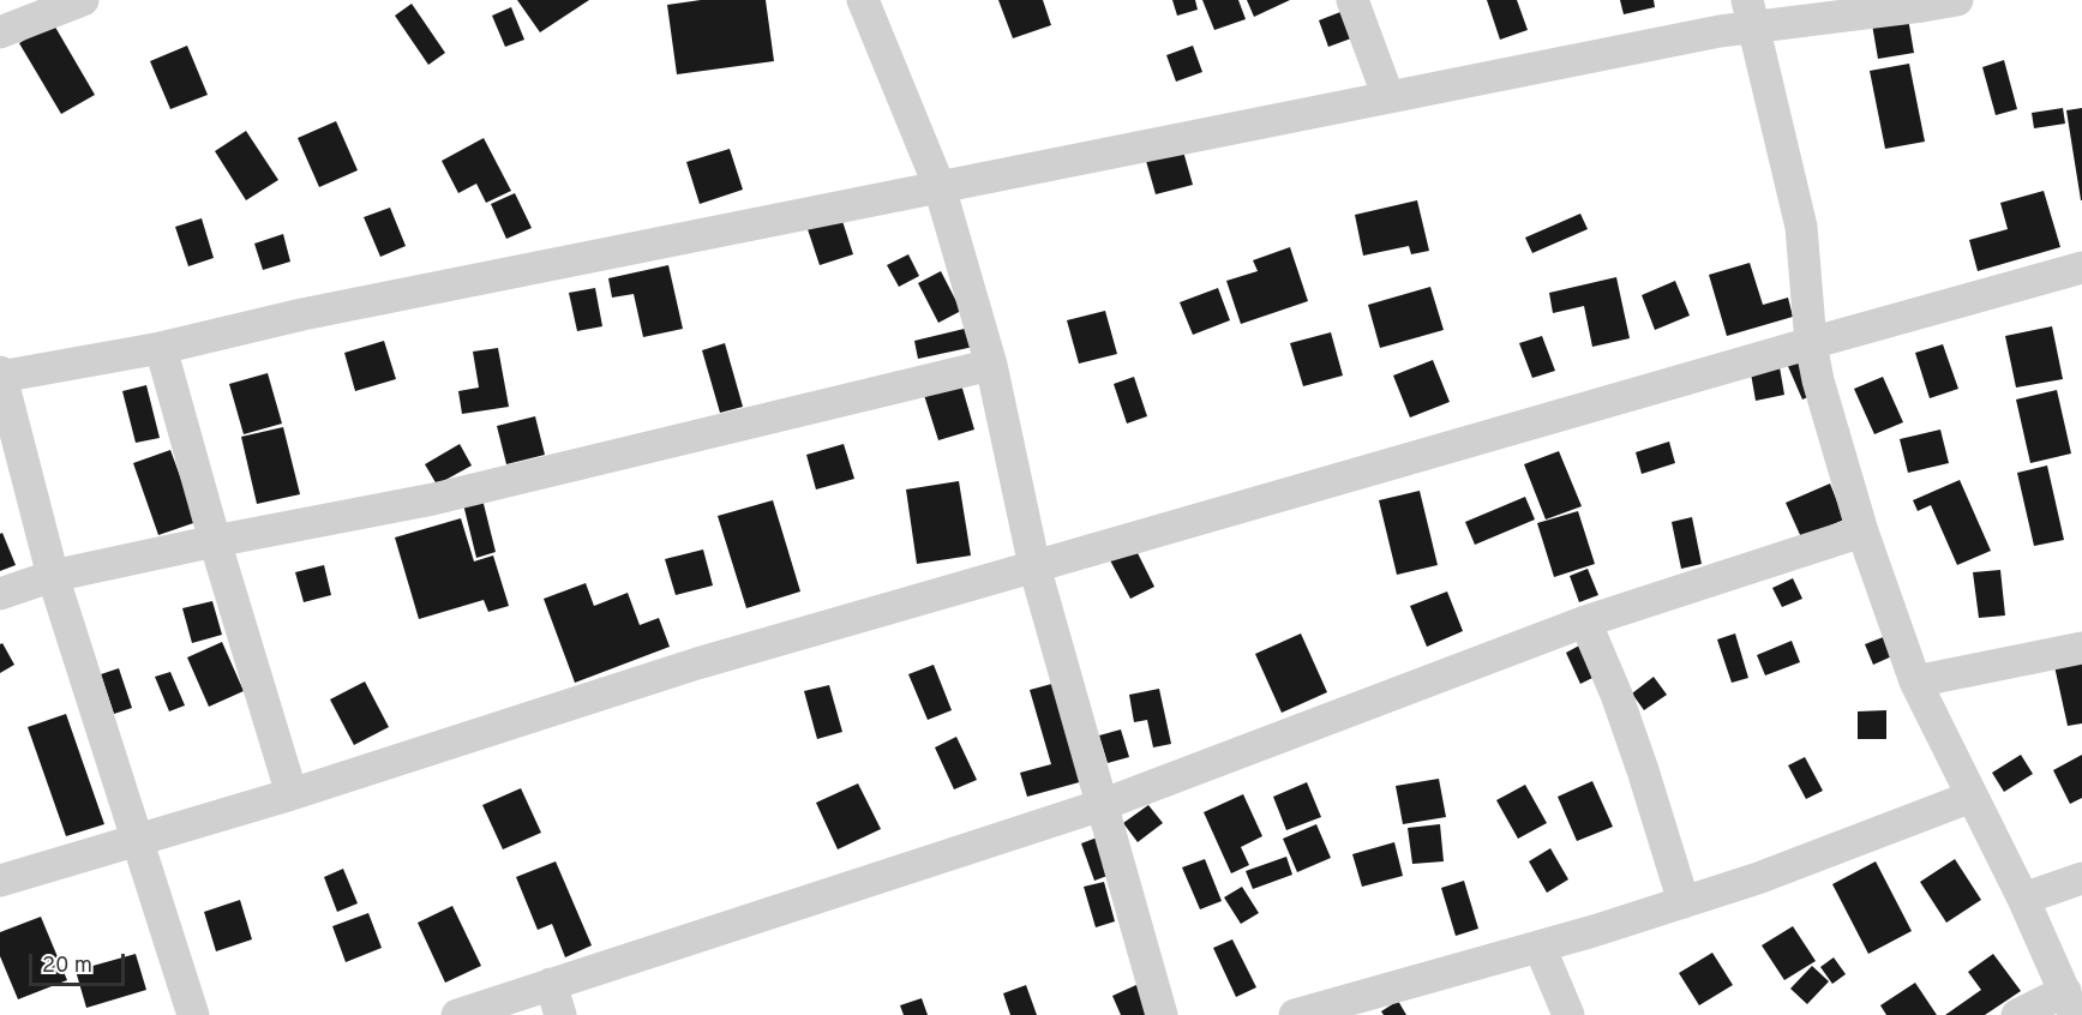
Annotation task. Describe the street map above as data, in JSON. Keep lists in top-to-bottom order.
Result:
{
  "scale_bar": "20 m"
}
